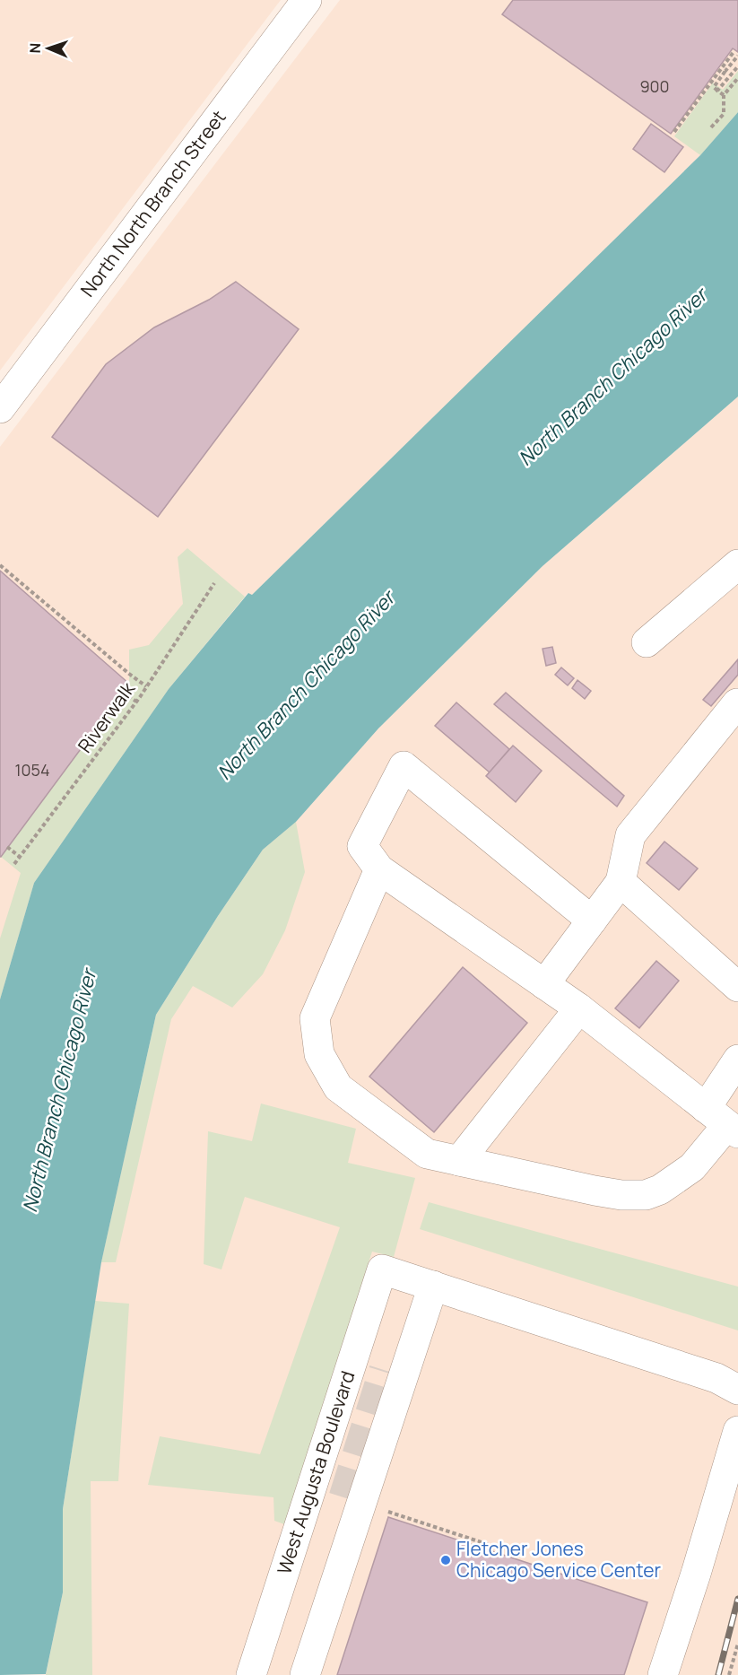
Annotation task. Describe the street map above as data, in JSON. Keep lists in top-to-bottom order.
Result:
{
  "streets": {
    "street": ["North North Branch Street", "West Augusta Boulevard"],
    "path": ["Riverwalk"]
  },
  "water": ["North Branch Chicago River"],
  "places": ["Fletcher Jones Chicago Service Center"],
  "house_numbers": ["900", "1054"],
  "north": "left"
}
